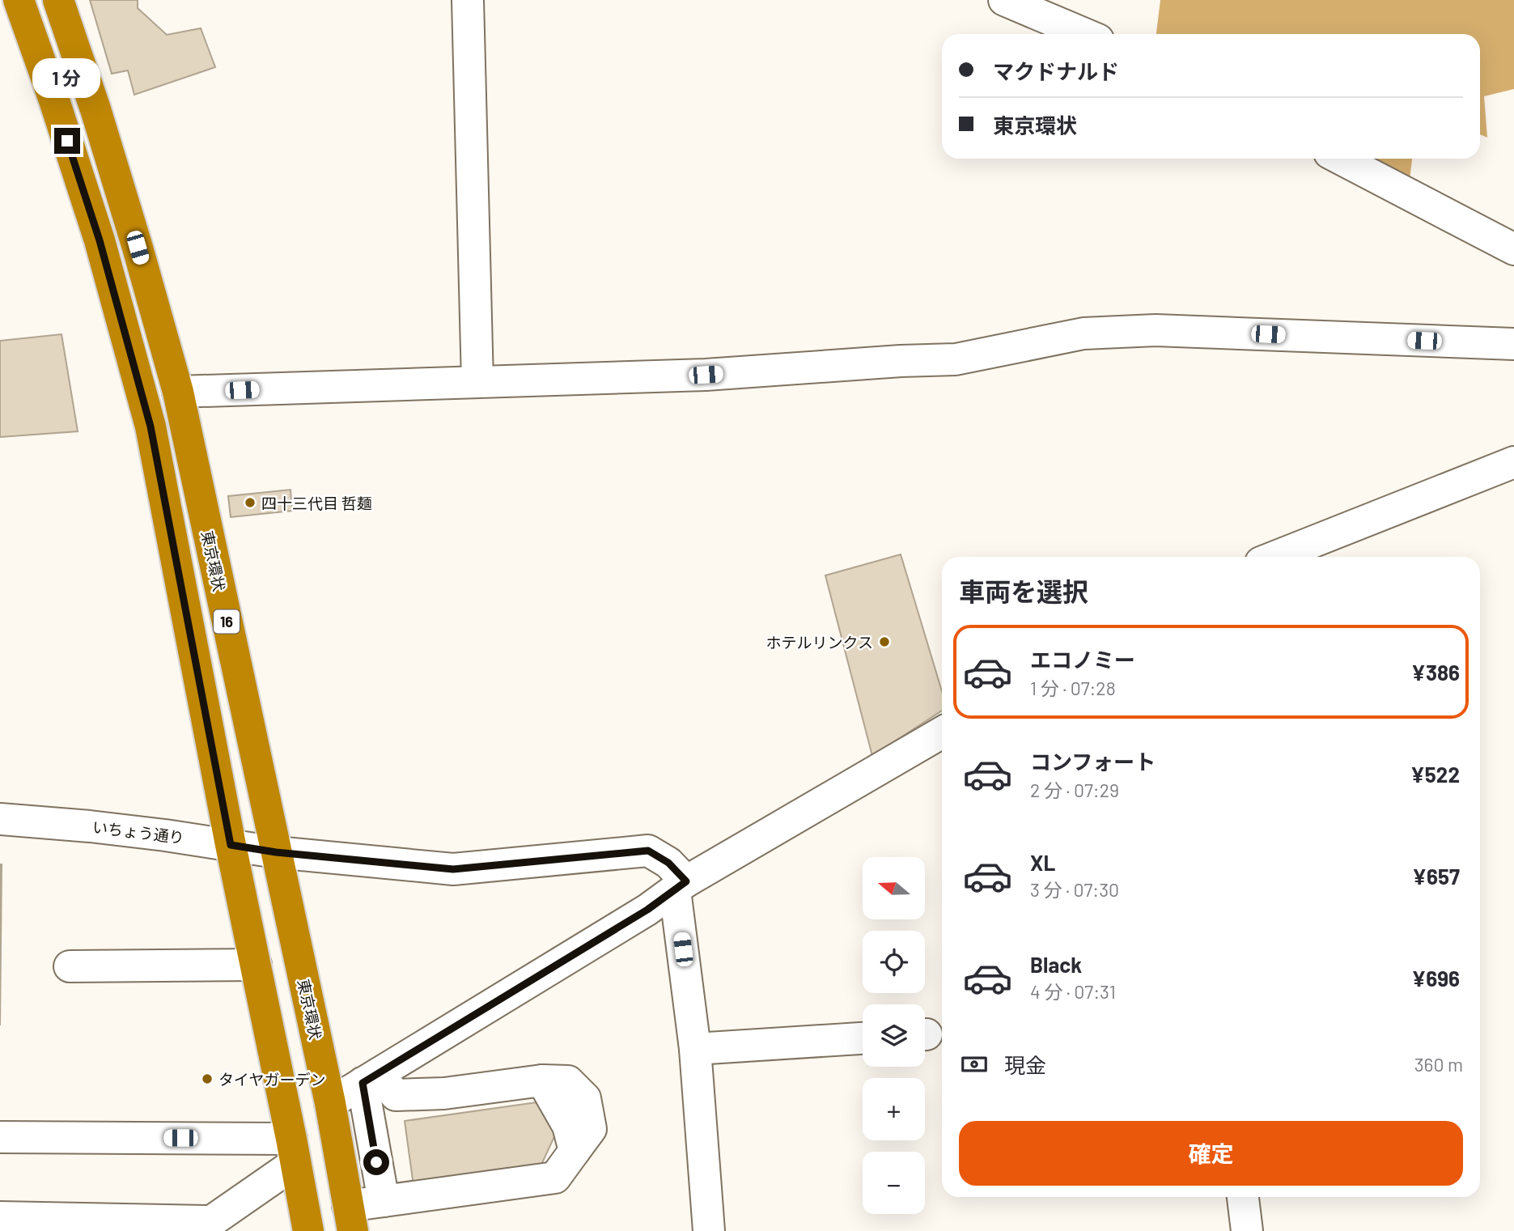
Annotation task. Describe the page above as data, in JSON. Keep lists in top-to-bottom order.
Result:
{
  "streets": {
    "highway": ["東京環状", "16"],
    "street": ["いちょう通り"]
  },
  "crossings": [
    ["東京環状", "いちょう通り"],
    ["16", "いちょう通り"]
  ],
  "places": ["四十三代目 哲麺", "ホテルリンクス", "タイヤガーデン"],
  "north": "left",
  "page": {
    "banner": ["マクドナルド", "東京環状"],
    "bubble": "1 分",
    "heading": "車両を選択",
    "list": [
      {
        "name": "エコノミー",
        "note": "1 分 · 07:28",
        "value": "¥386"
      },
      {
        "name": "コンフォート",
        "note": "2 分 · 07:29",
        "value": "¥522"
      },
      {
        "name": "XL",
        "note": "3 分 · 07:30",
        "value": "¥657"
      },
      {
        "name": "Black",
        "note": "4 分 · 07:31",
        "value": "¥696"
      }
    ],
    "map_buttons": ["+", "−"],
    "pay": ["現金", "360 m"],
    "buttons": "確定"
  }
}
